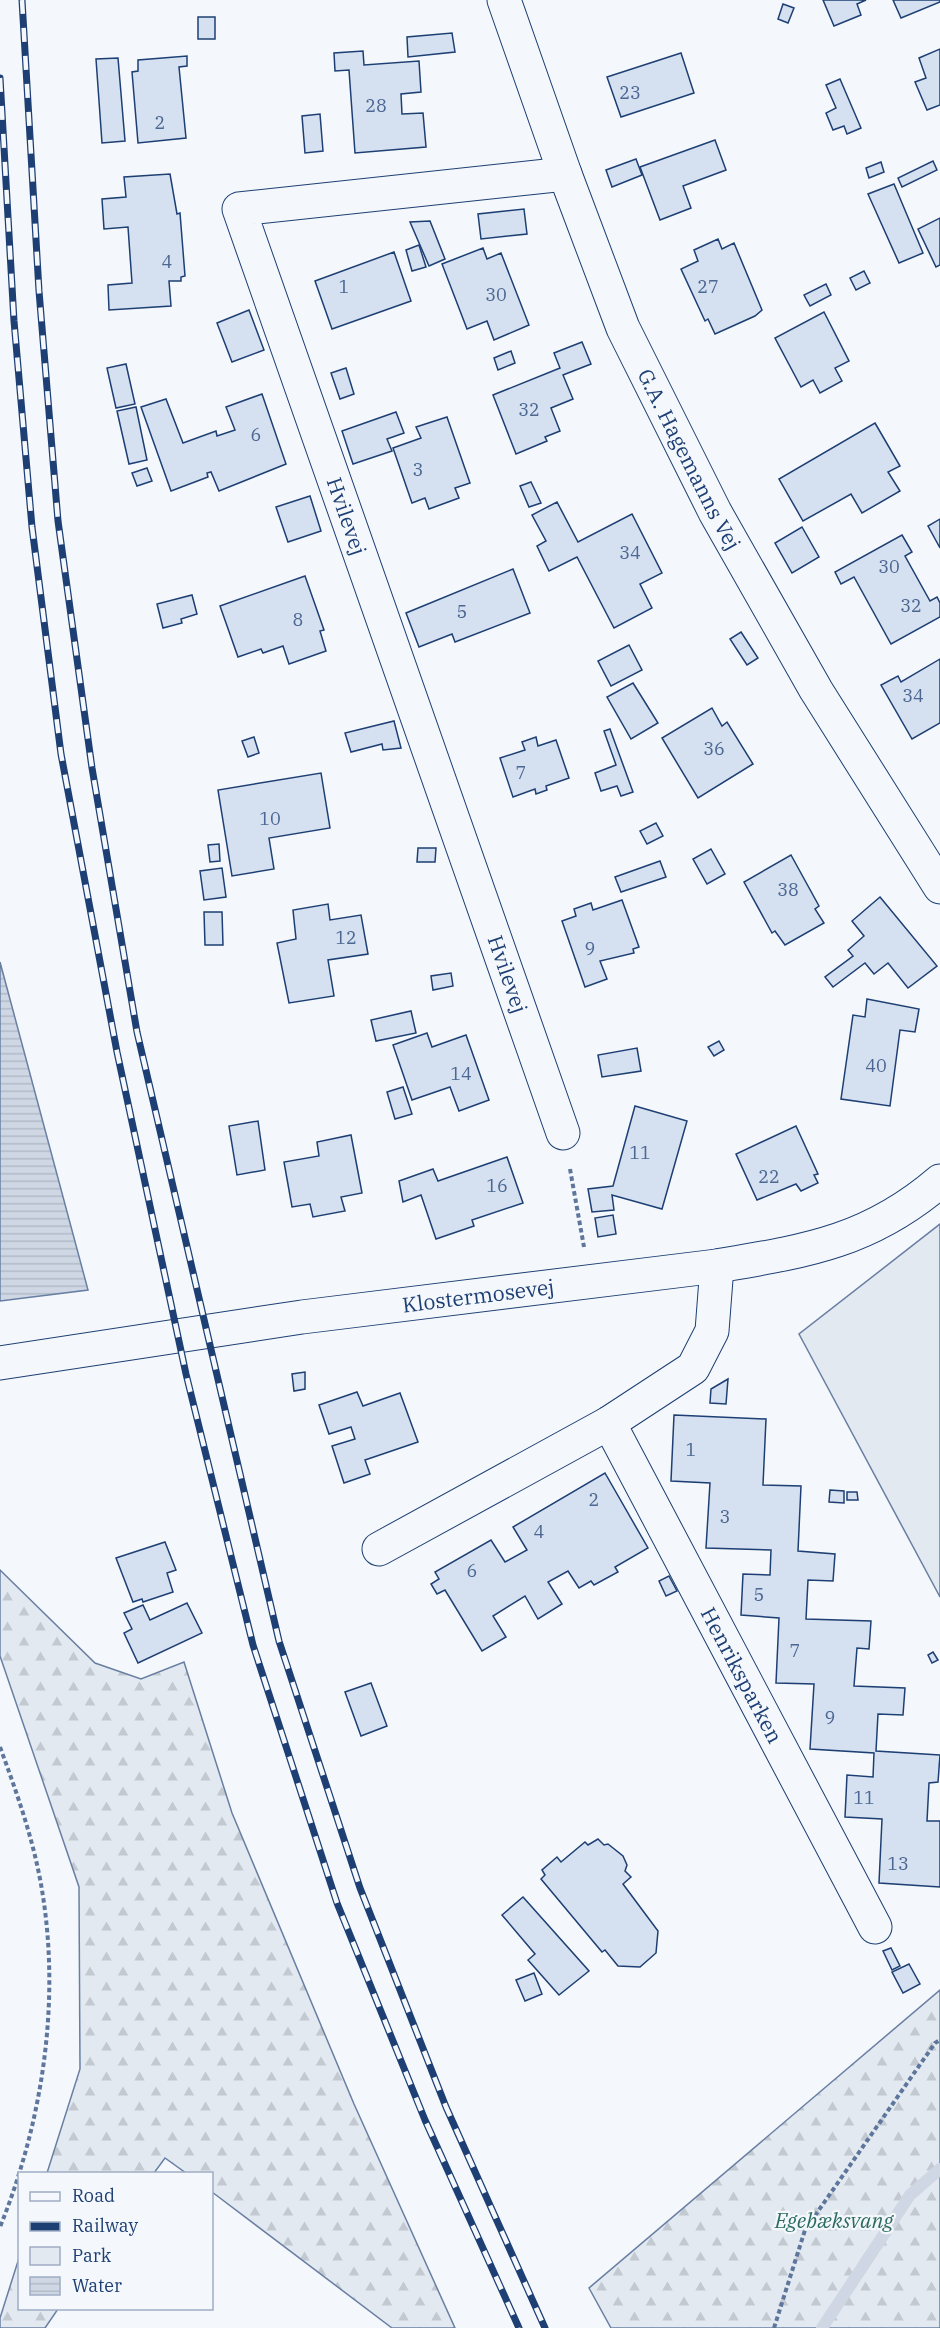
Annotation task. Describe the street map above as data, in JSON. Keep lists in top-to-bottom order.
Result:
{
  "streets": {
    "street": [
      "G.A. Hagemanns Vej",
      "Hvilevej",
      "Klostermosevej",
      "Henriksparken"
    ]
  },
  "crossings": [
    ["G.A. Hagemanns Vej", "Hvilevej"]
  ],
  "parks": ["Egebæksvang"],
  "house_numbers": [
    "23",
    "28",
    "2",
    "4",
    "1",
    "27",
    "30",
    "32",
    "6",
    "3",
    "34",
    "30",
    "32",
    "5",
    "8",
    "34",
    "36",
    "7",
    "10",
    "38",
    "12",
    "9",
    "40",
    "14",
    "11",
    "22",
    "16",
    "1",
    "2",
    "3",
    "4",
    "6",
    "5",
    "7",
    "9",
    "11",
    "13"
  ],
  "legend": [
    "Road",
    "Railway",
    "Park",
    "Water"
  ]
}
